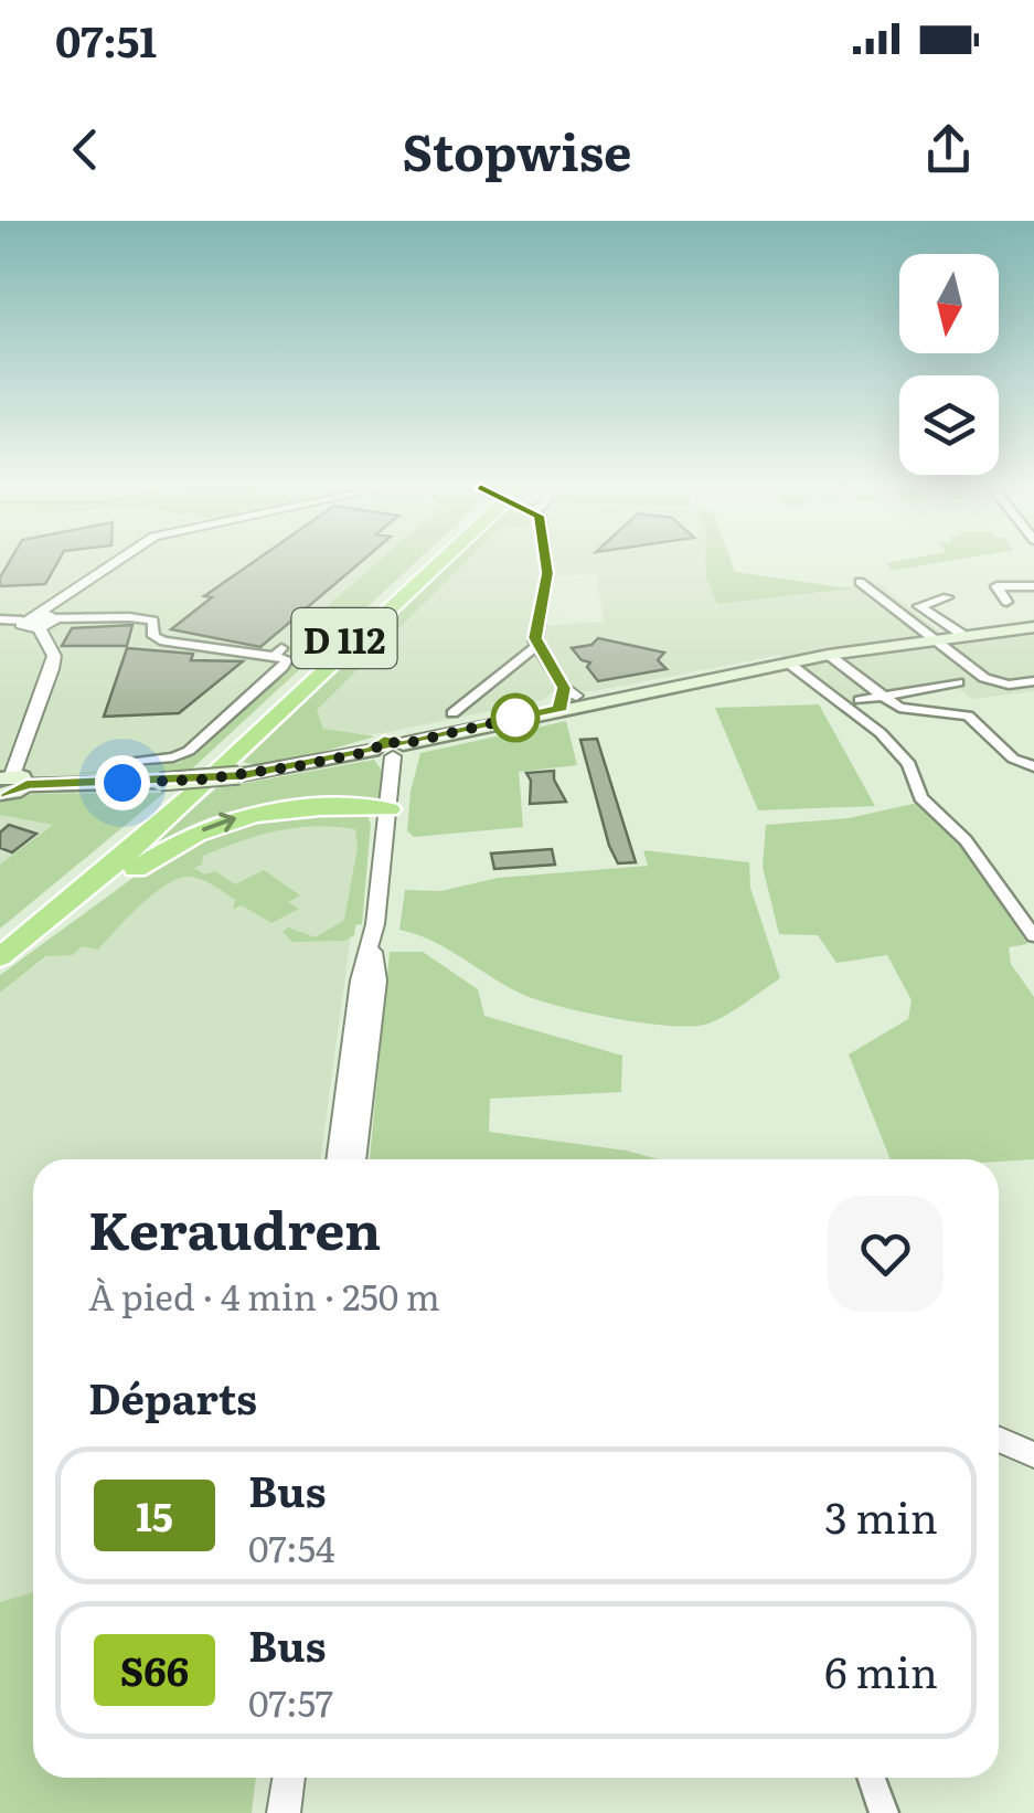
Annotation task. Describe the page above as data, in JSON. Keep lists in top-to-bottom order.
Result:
{
  "streets": {
    "highway": ["D 112"]
  },
  "lines": ["bus line 15"],
  "north": "bottom",
  "page": {
    "status": "07:51",
    "header": "Stopwise",
    "heading": [
      ["Keraudren", "À pied · 4 min · 250 m"],
      "Départs"
    ],
    "list": [
      {
        "mark": "15",
        "name": "Bus",
        "note": "07:54",
        "value": "3 min"
      },
      {
        "mark": "S66",
        "name": "Bus",
        "note": "07:57",
        "value": "6 min"
      }
    ]
  }
}
